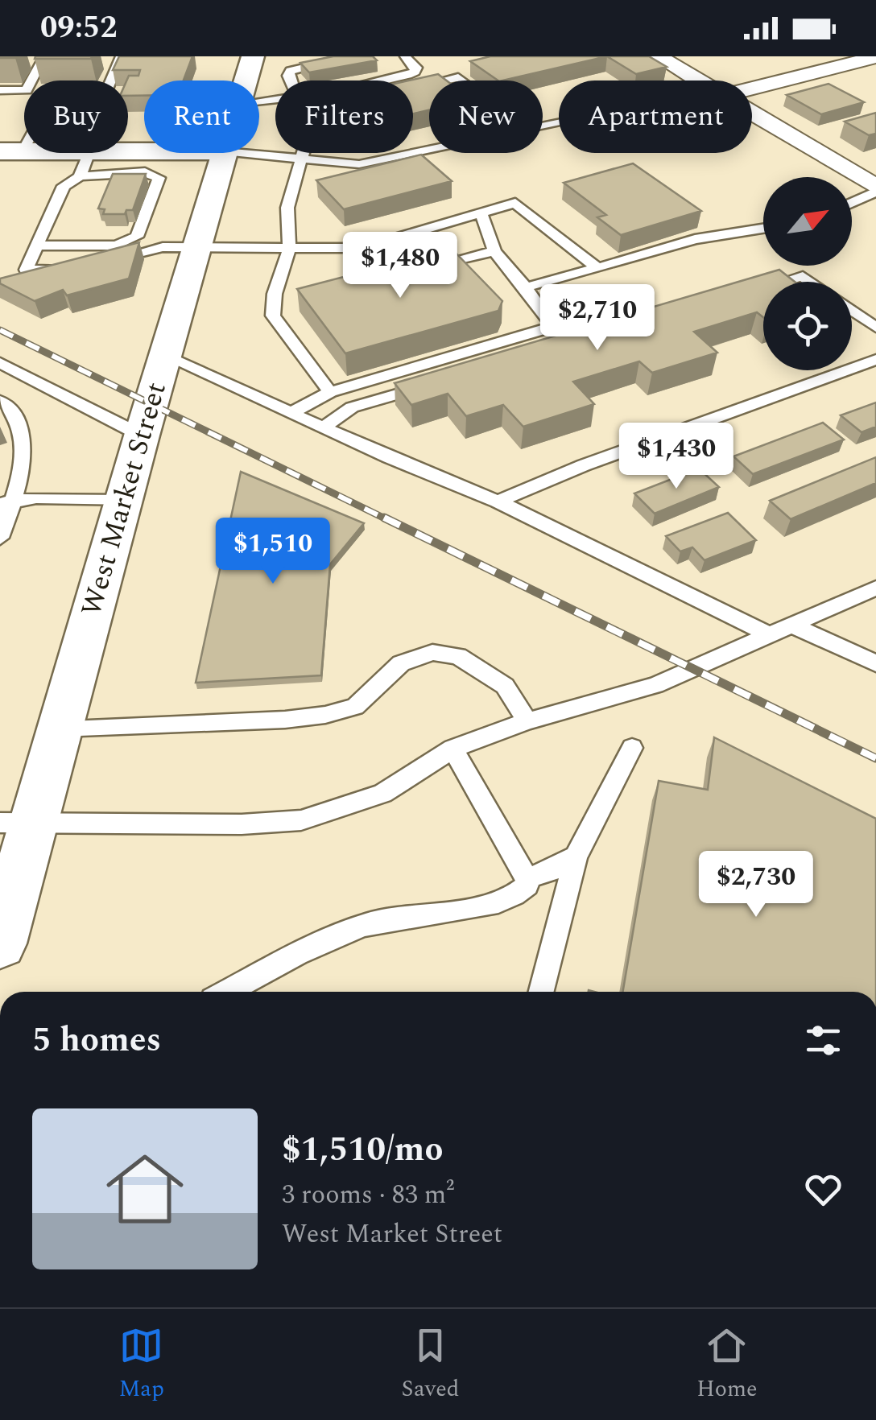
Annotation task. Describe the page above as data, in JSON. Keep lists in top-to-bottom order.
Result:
{
  "streets": {
    "main road": ["West Market Street"]
  },
  "north": "top right",
  "page": {
    "status": "09:52",
    "chip": [
      "Buy",
      "Rent",
      "Filters",
      "New",
      "Apartment"
    ],
    "price": [
      "$1,480",
      "$2,710",
      "$1,430",
      "$1,510",
      "$2,730"
    ],
    "heading": "5 homes",
    "list": [
      {
        "name": "$1,510/mo",
        "note": "3 rooms · 83 m² · West Market Street"
      }
    ],
    "tabs": ["Map", "Saved", "Home"]
  }
}
